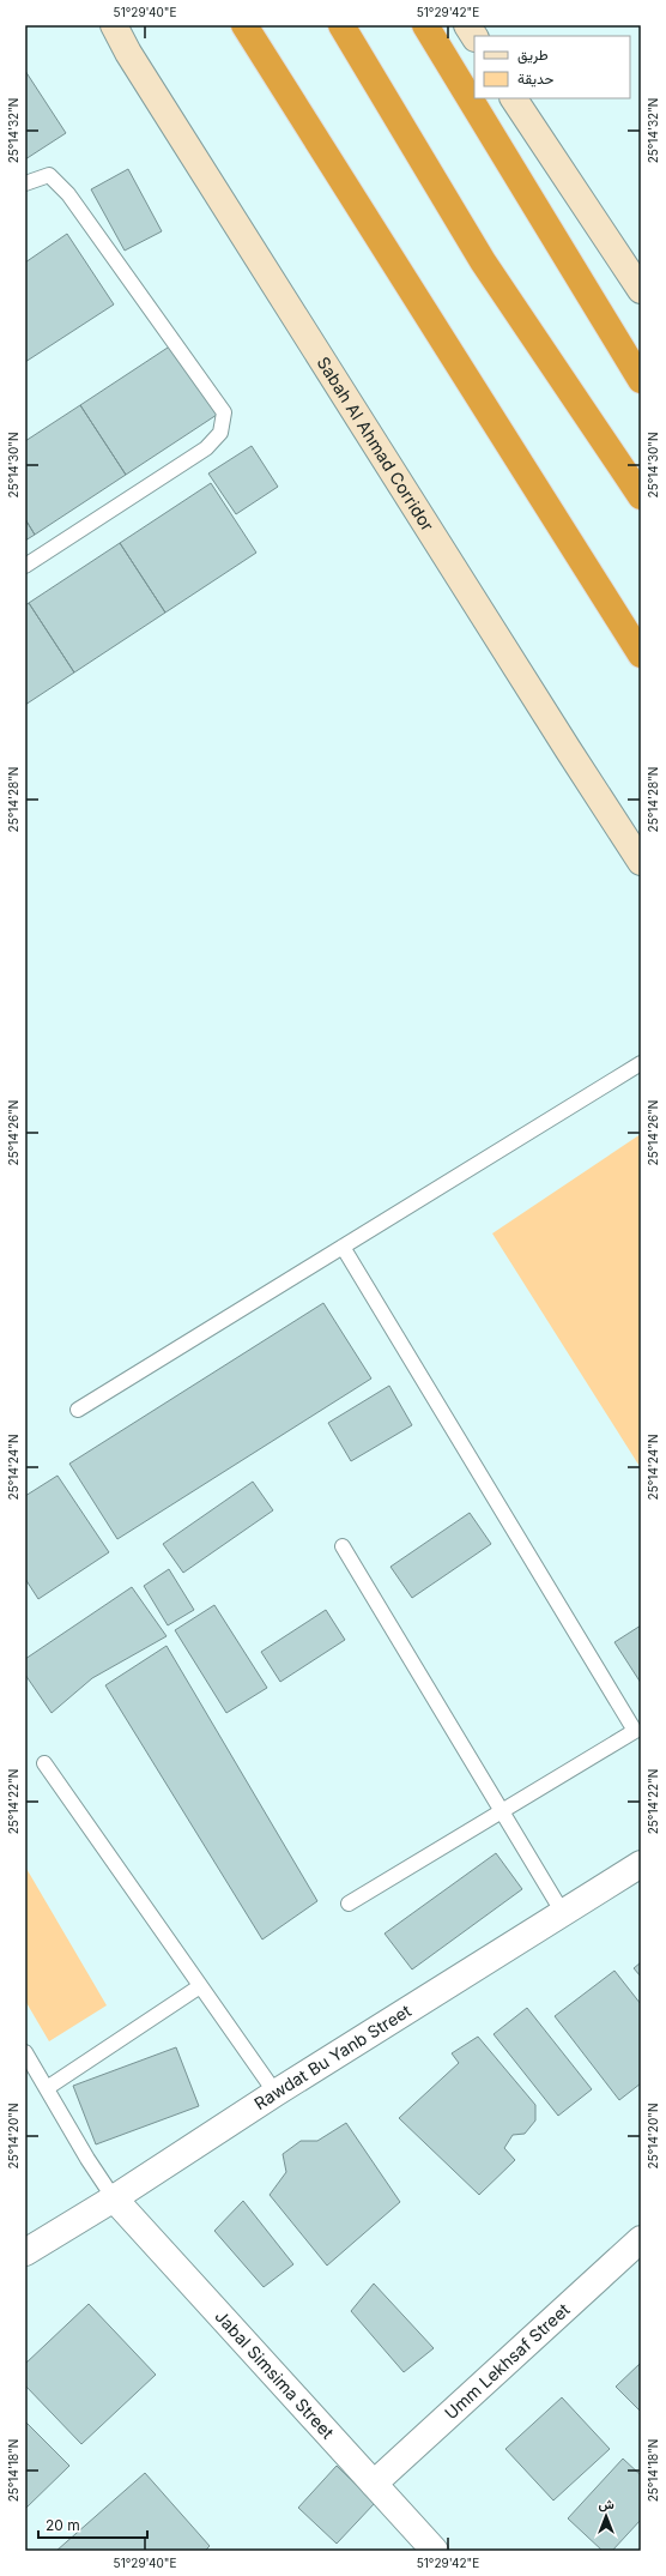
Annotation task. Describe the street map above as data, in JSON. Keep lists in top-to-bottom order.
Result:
{
  "streets": {
    "street": [
      "Sabah Al Ahmad Corridor",
      "Rawdat Bu Yanb Street",
      "Umm Lekhsaf Street",
      "Jabal Simsima Street"
    ]
  },
  "crossings": [
    ["Rawdat Bu Yanb Street", "Jabal Simsima Street"],
    ["Umm Lekhsaf Street", "Jabal Simsima Street"]
  ],
  "legend": ["طريق", "حديقة"],
  "scale_bar": "20 m",
  "north": "top",
  "coordinates": [
    "51°29'40\"E",
    "51°29'42\"E",
    "25°14'32\"N",
    "25°14'30\"N",
    "25°14'28\"N",
    "25°14'26\"N",
    "25°14'24\"N",
    "25°14'22\"N",
    "25°14'20\"N",
    "25°14'18\"N"
  ]
}
